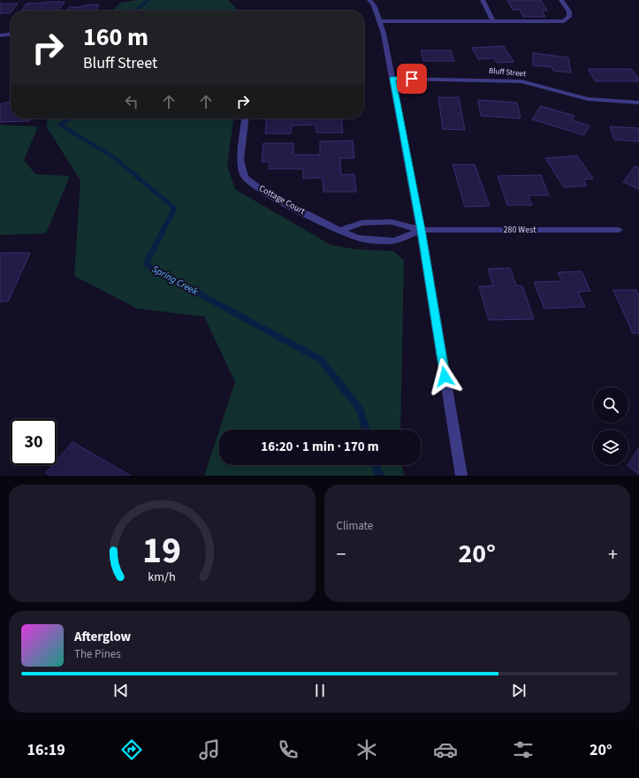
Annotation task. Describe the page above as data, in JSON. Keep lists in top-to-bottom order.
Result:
{
  "streets": {
    "street": ["Bluff Street", "Cottage Court", "280 West"]
  },
  "crossings": [
    ["Cottage Court", "280 West"]
  ],
  "water": ["Spring Creek"],
  "page": {
    "turn": ["160 m", "Bluff Street"],
    "limit": "30",
    "trip": "16:20 · 1 min · 170 m",
    "tile": "Climate",
    "heat": ["−", "20°", "+"],
    "song": ["Afterglow", "The Pines"],
    "tabs": ["16:19", "20°"],
    "gauge": ["19", "km/h"]
  }
}
